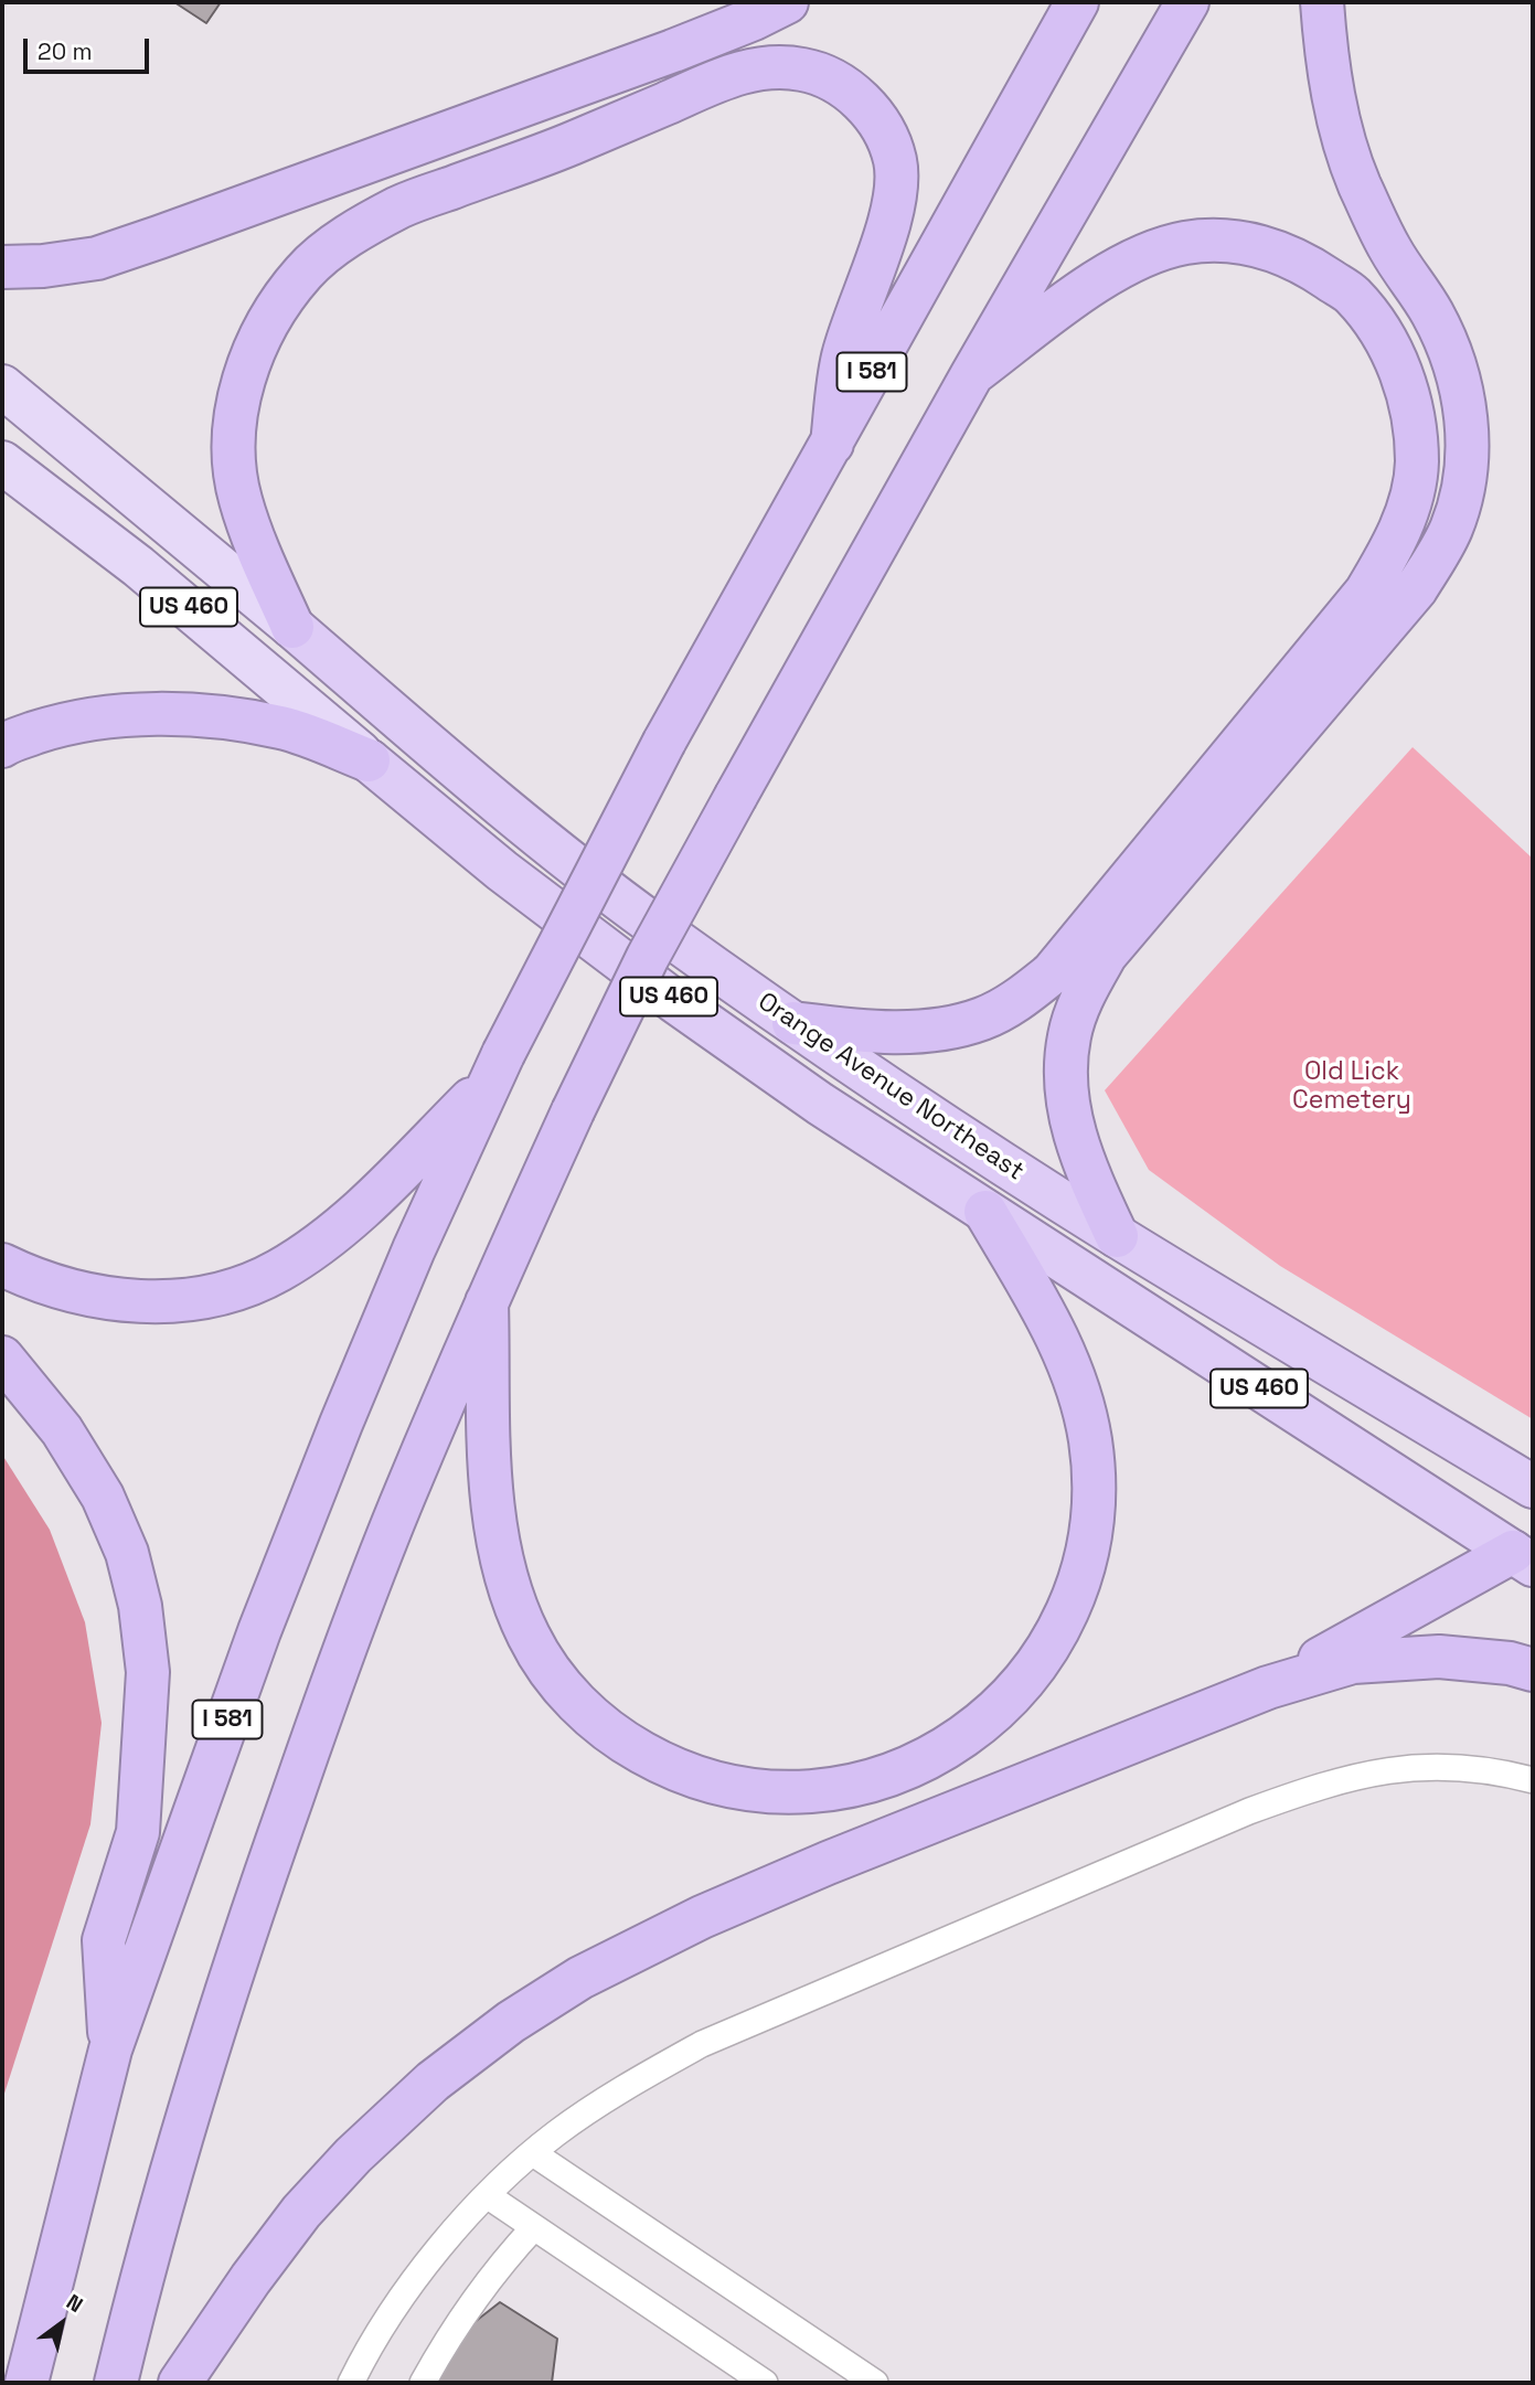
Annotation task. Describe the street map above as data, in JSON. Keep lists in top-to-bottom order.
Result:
{
  "streets": {
    "highway": ["I 581", "US 460", "Orange Avenue Northeast"]
  },
  "crossings": [
    ["US 460", "Orange Avenue Northeast"]
  ],
  "parks": ["Old Lick Cemetery"],
  "scale_bar": "20 m",
  "north": "top right"
}
